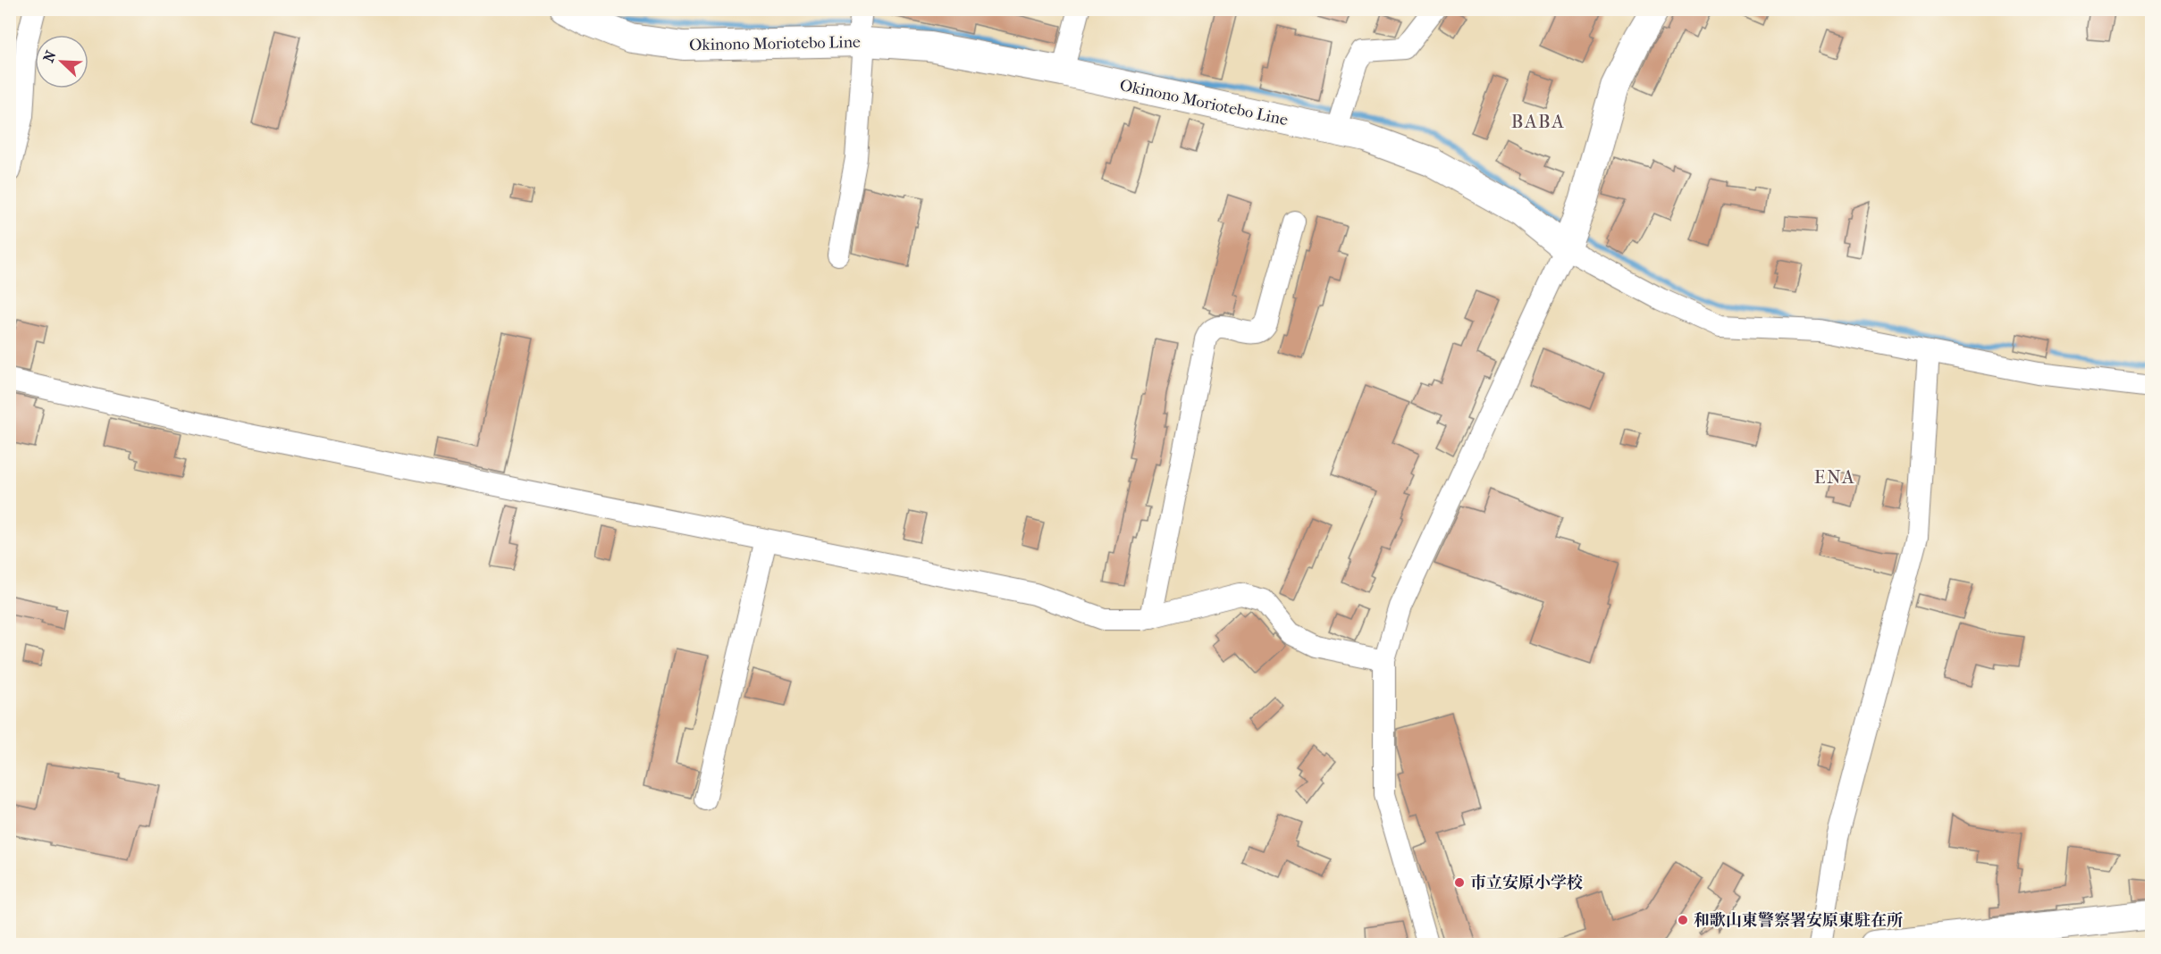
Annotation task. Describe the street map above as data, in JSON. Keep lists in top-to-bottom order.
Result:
{
  "streets": {
    "main road": ["Okinono Moriotebo Line"]
  },
  "districts": ["BABA", "ENA"],
  "places": ["市立安原小学校", "和歌山東警察署安原東駐在所"],
  "north": "top left"
}
